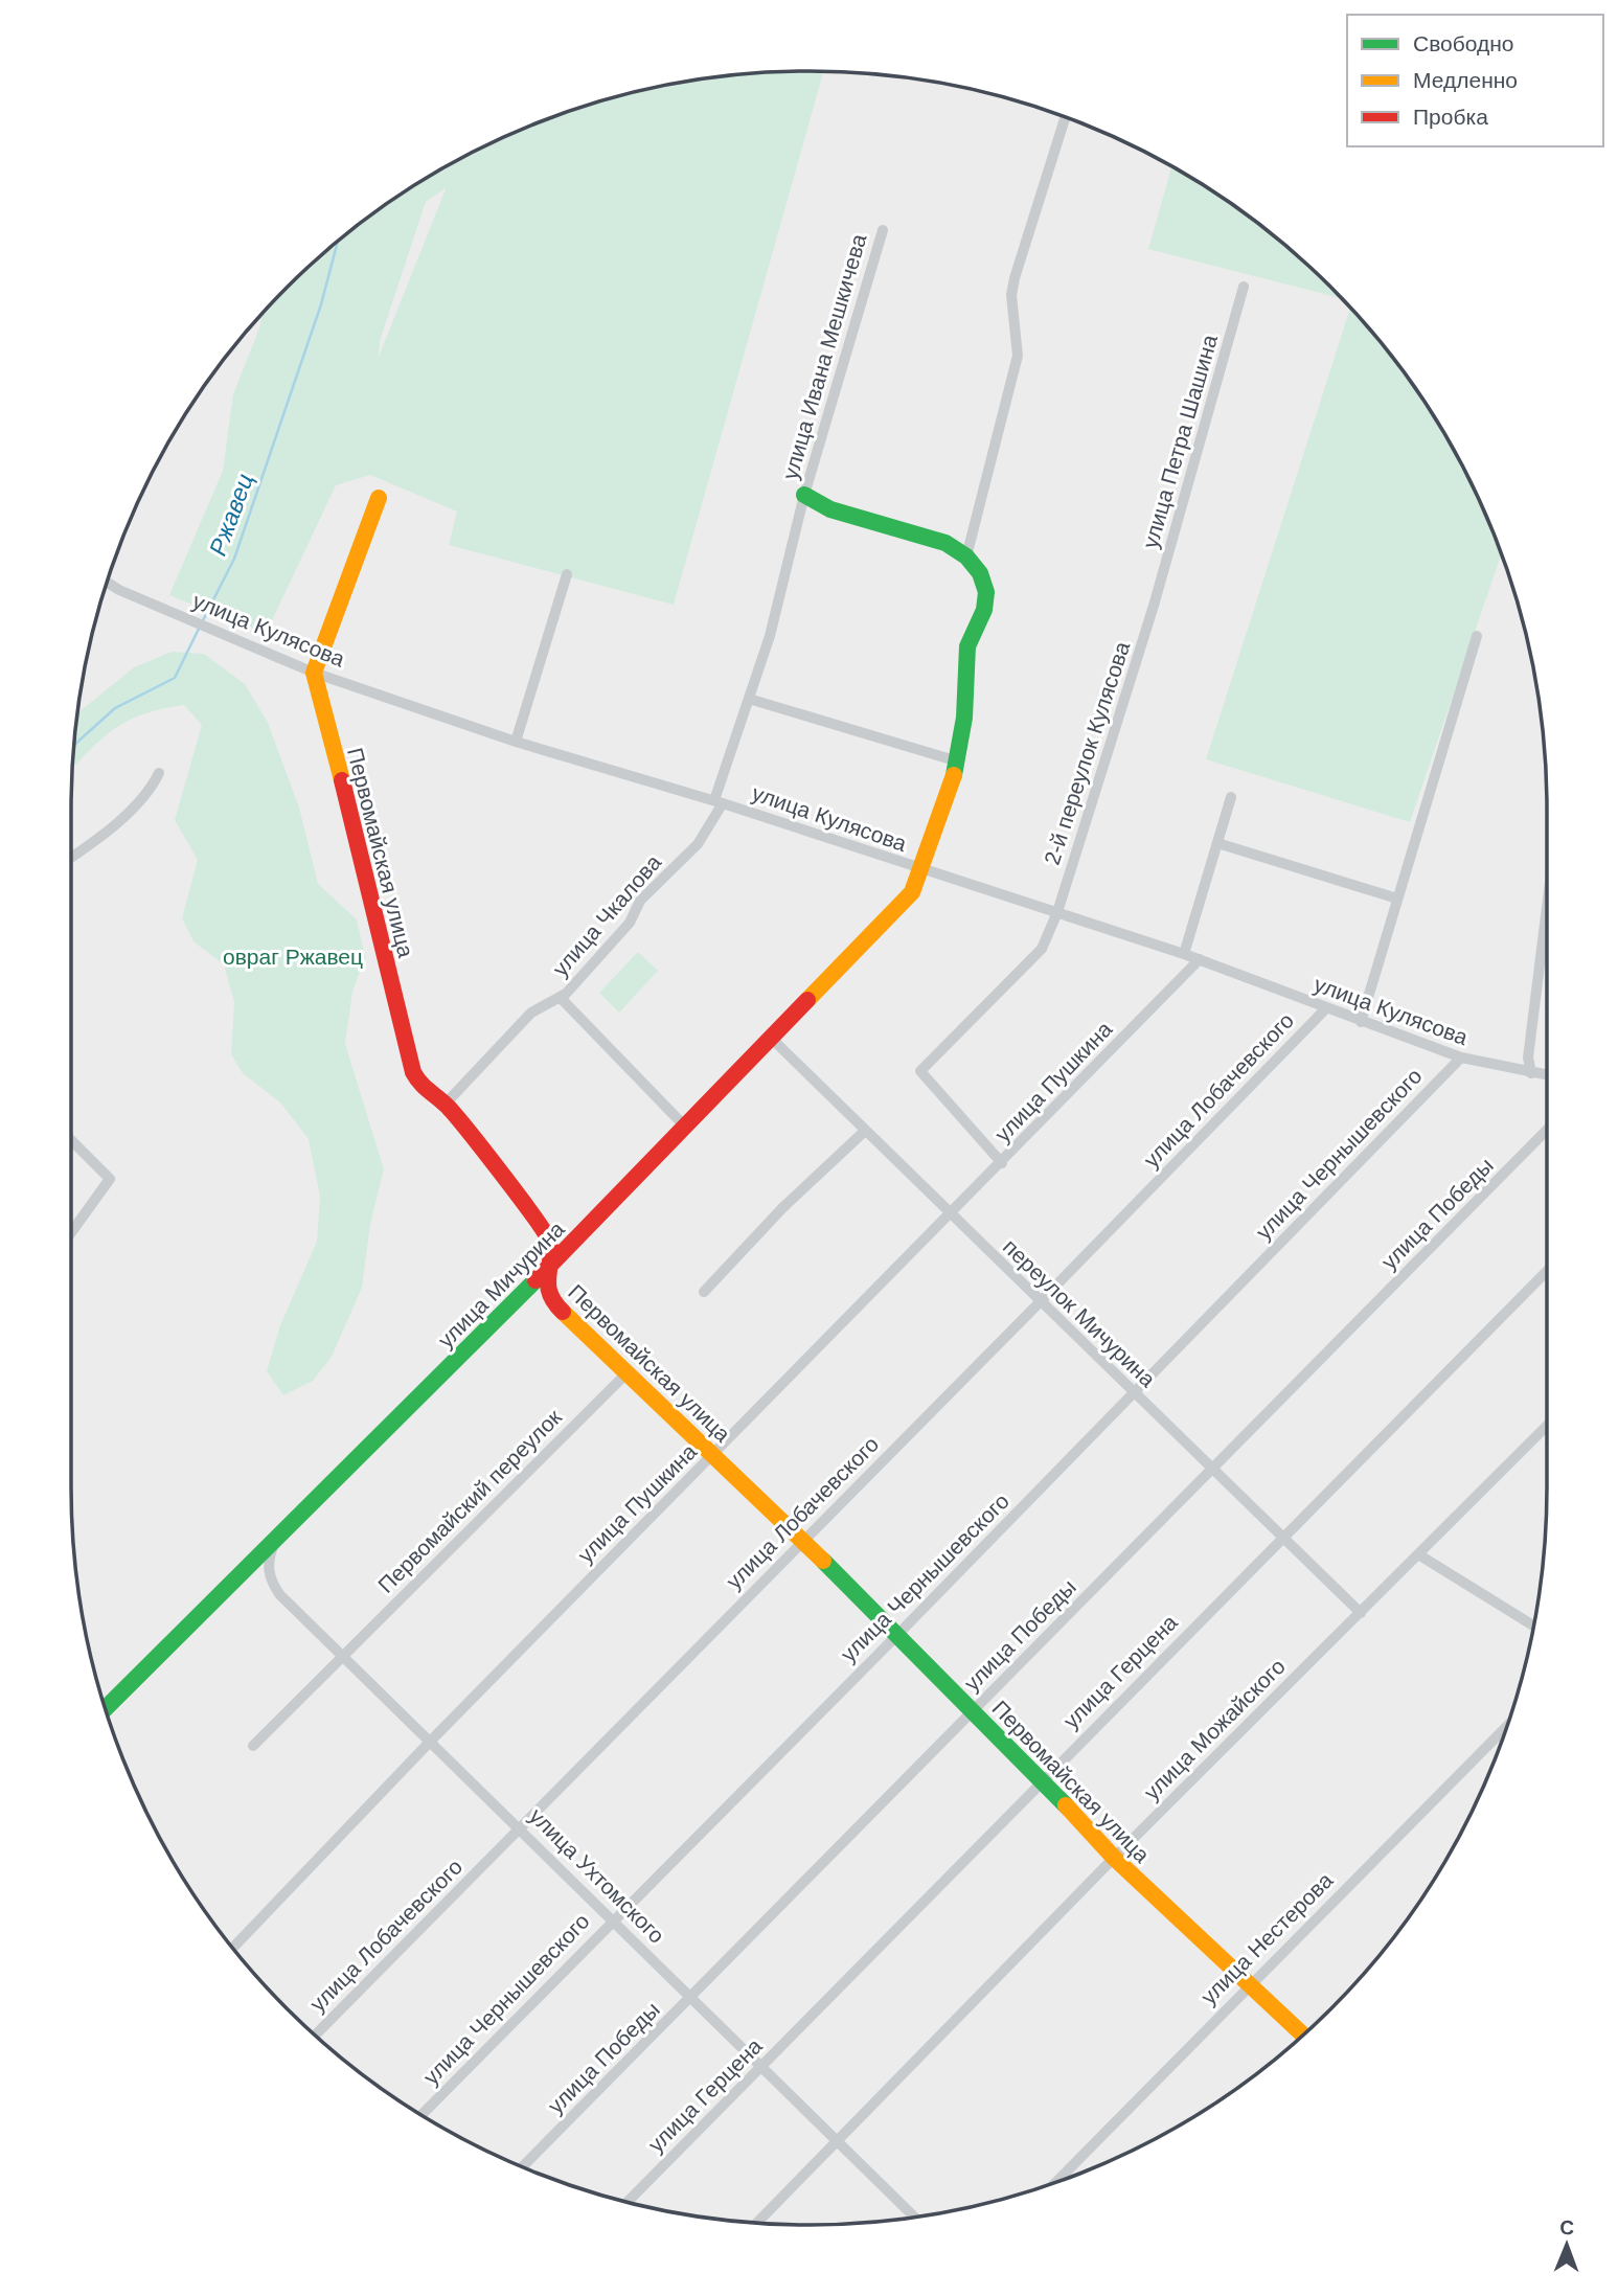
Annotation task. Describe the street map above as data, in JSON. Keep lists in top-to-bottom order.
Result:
{
  "streets": {
    "street": [
      "улица Ивана Мешкичева",
      "улица Петра Шашина",
      "улица Кулясова",
      "2-й переулок Кулясова",
      "Первомайская улица",
      "улица Чкалова",
      "улица Пушкина",
      "улица Лобачевского",
      "улица Чернышевского",
      "улица Победы",
      "улица Мичурина",
      "переулок Мичурина",
      "Первомайский переулок",
      "улица Герцена",
      "улица Можайского",
      "улица Ухтомского",
      "улица Нестерова"
    ]
  },
  "crossings": [
    ["улица Ивана Мешкичева", "улица Чкалова"],
    ["улица Петра Шашина", "2-й переулок Кулясова"],
    ["улица Кулясова", "2-й переулок Кулясова"],
    ["улица Кулясова", "Первомайская улица"],
    ["улица Кулясова", "улица Чкалова"],
    ["улица Кулясова", "улица Пушкина"],
    ["улица Кулясова", "улица Лобачевского"],
    ["улица Кулясова", "улица Чернышевского"],
    ["улица Кулясова", "улица Мичурина"],
    ["2-й переулок Кулясова", "улица Пушкина"],
    ["Первомайская улица", "улица Чкалова"],
    ["Первомайская улица", "улица Пушкина"],
    ["Первомайская улица", "улица Лобачевского"],
    ["Первомайская улица", "улица Чернышевского"],
    ["Первомайская улица", "улица Победы"],
    ["Первомайская улица", "улица Мичурина"],
    ["Первомайская улица", "Первомайский переулок"],
    ["Первомайская улица", "улица Герцена"],
    ["Первомайская улица", "улица Можайского"],
    ["Первомайская улица", "улица Нестерова"],
    ["улица Пушкина", "переулок Мичурина"],
    ["улица Пушкина", "улица Ухтомского"],
    ["улица Лобачевского", "переулок Мичурина"],
    ["улица Лобачевского", "улица Ухтомского"],
    ["улица Чернышевского", "переулок Мичурина"],
    ["улица Чернышевского", "улица Ухтомского"],
    ["улица Победы", "переулок Мичурина"],
    ["улица Победы", "улица Ухтомского"],
    ["улица Мичурина", "переулок Мичурина"],
    ["улица Мичурина", "улица Ухтомского"],
    ["переулок Мичурина", "улица Герцена"],
    ["переулок Мичурина", "улица Можайского"],
    ["Первомайский переулок", "улица Ухтомского"],
    ["улица Герцена", "улица Ухтомского"],
    ["улица Можайского", "улица Ухтомского"]
  ],
  "water": ["Ржавец"],
  "parks": ["овраг Ржавец"],
  "legend": ["Свободно", "Медленно", "Пробка"],
  "north": "top"
}
